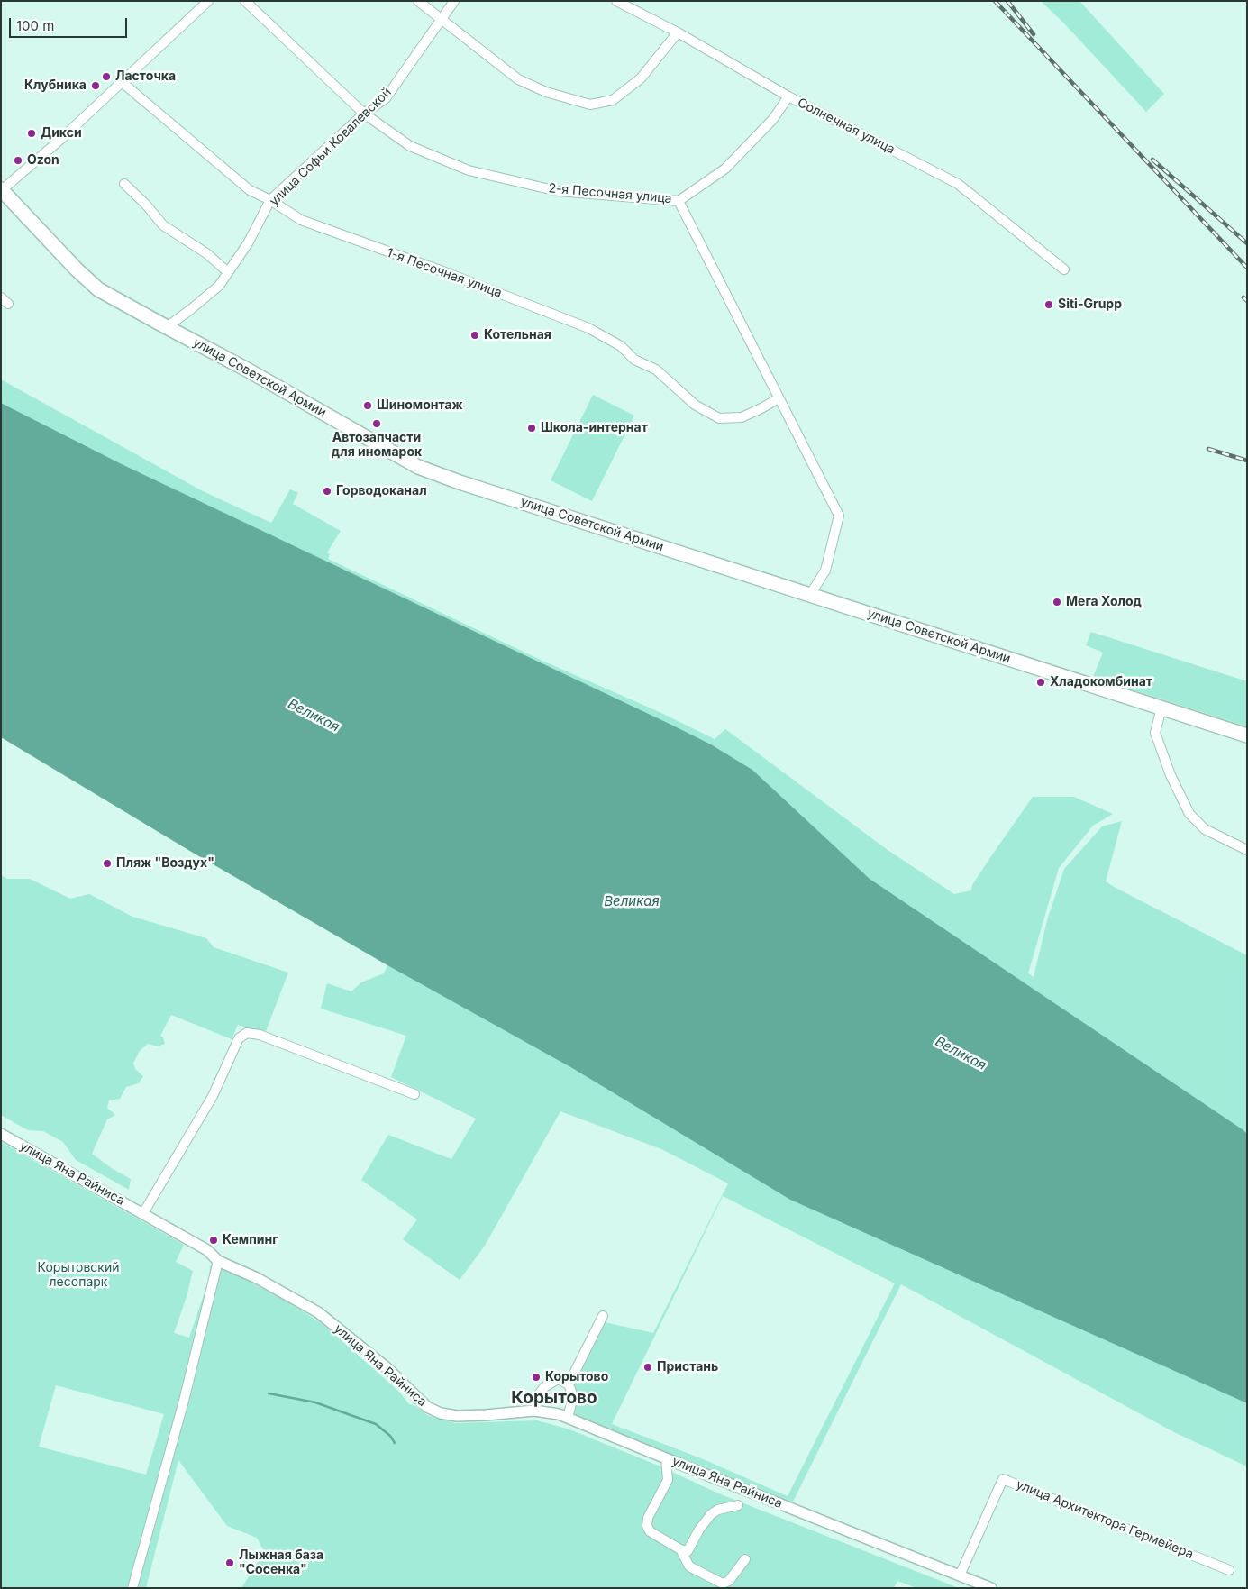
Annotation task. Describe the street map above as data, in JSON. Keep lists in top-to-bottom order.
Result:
{
  "streets": {
    "main road": ["улица Советской Армии"],
    "street": [
      "Солнечная улица",
      "улица Софьи Ковалевской",
      "2-я Песочная улица",
      "1-я Песочная улица",
      "улица Яна Райниса",
      "улица Архитектора Гермейера"
    ]
  },
  "crossings": [
    ["улица Софьи Ковалевской", "2-я Песочная улица"],
    ["улица Софьи Ковалевской", "1-я Песочная улица"],
    ["улица Софьи Ковалевской", "улица Советской Армии"],
    ["2-я Песочная улица", "1-я Песочная улица"],
    ["2-я Песочная улица", "улица Советской Армии"],
    ["улица Яна Райниса", "улица Архитектора Гермейера"]
  ],
  "districts": ["Корытово"],
  "water": ["Великая"],
  "parks": ["Корытовский лесопарк"],
  "places": [
    "Ласточка",
    "Клубника",
    "Дикси",
    "Ozon",
    "Siti-Grupp",
    "Котельная",
    "Шиномонтаж",
    "Автозапчасти для иномарок",
    "Школа-интернат",
    "Горводоканал",
    "Мега Холод",
    "Хладокомбинат",
    "Пляж \"Воздух\"",
    "Кемпинг",
    "Пристань",
    "Корытово",
    "Лыжная база \"Сосенка\""
  ],
  "scale_bar": "100 m"
}
